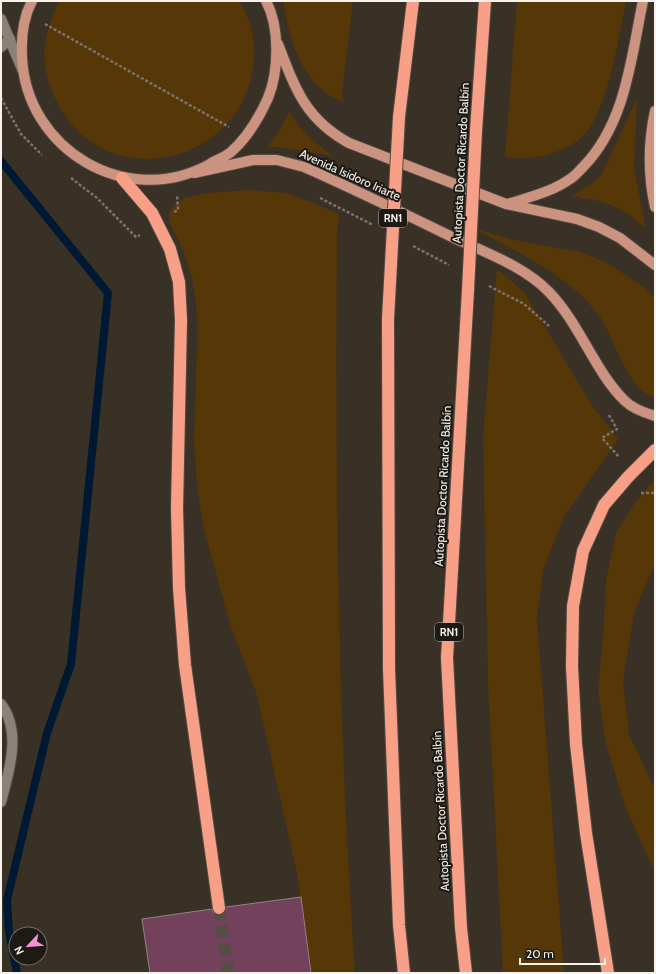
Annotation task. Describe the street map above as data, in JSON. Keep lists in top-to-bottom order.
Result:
{
  "streets": {
    "highway": ["Autopista Doctor Ricardo Balbín", "RN1"],
    "main road": ["Avenida Isidoro Iriarte"]
  },
  "scale_bar": "20 m",
  "north": "bottom left"
}
